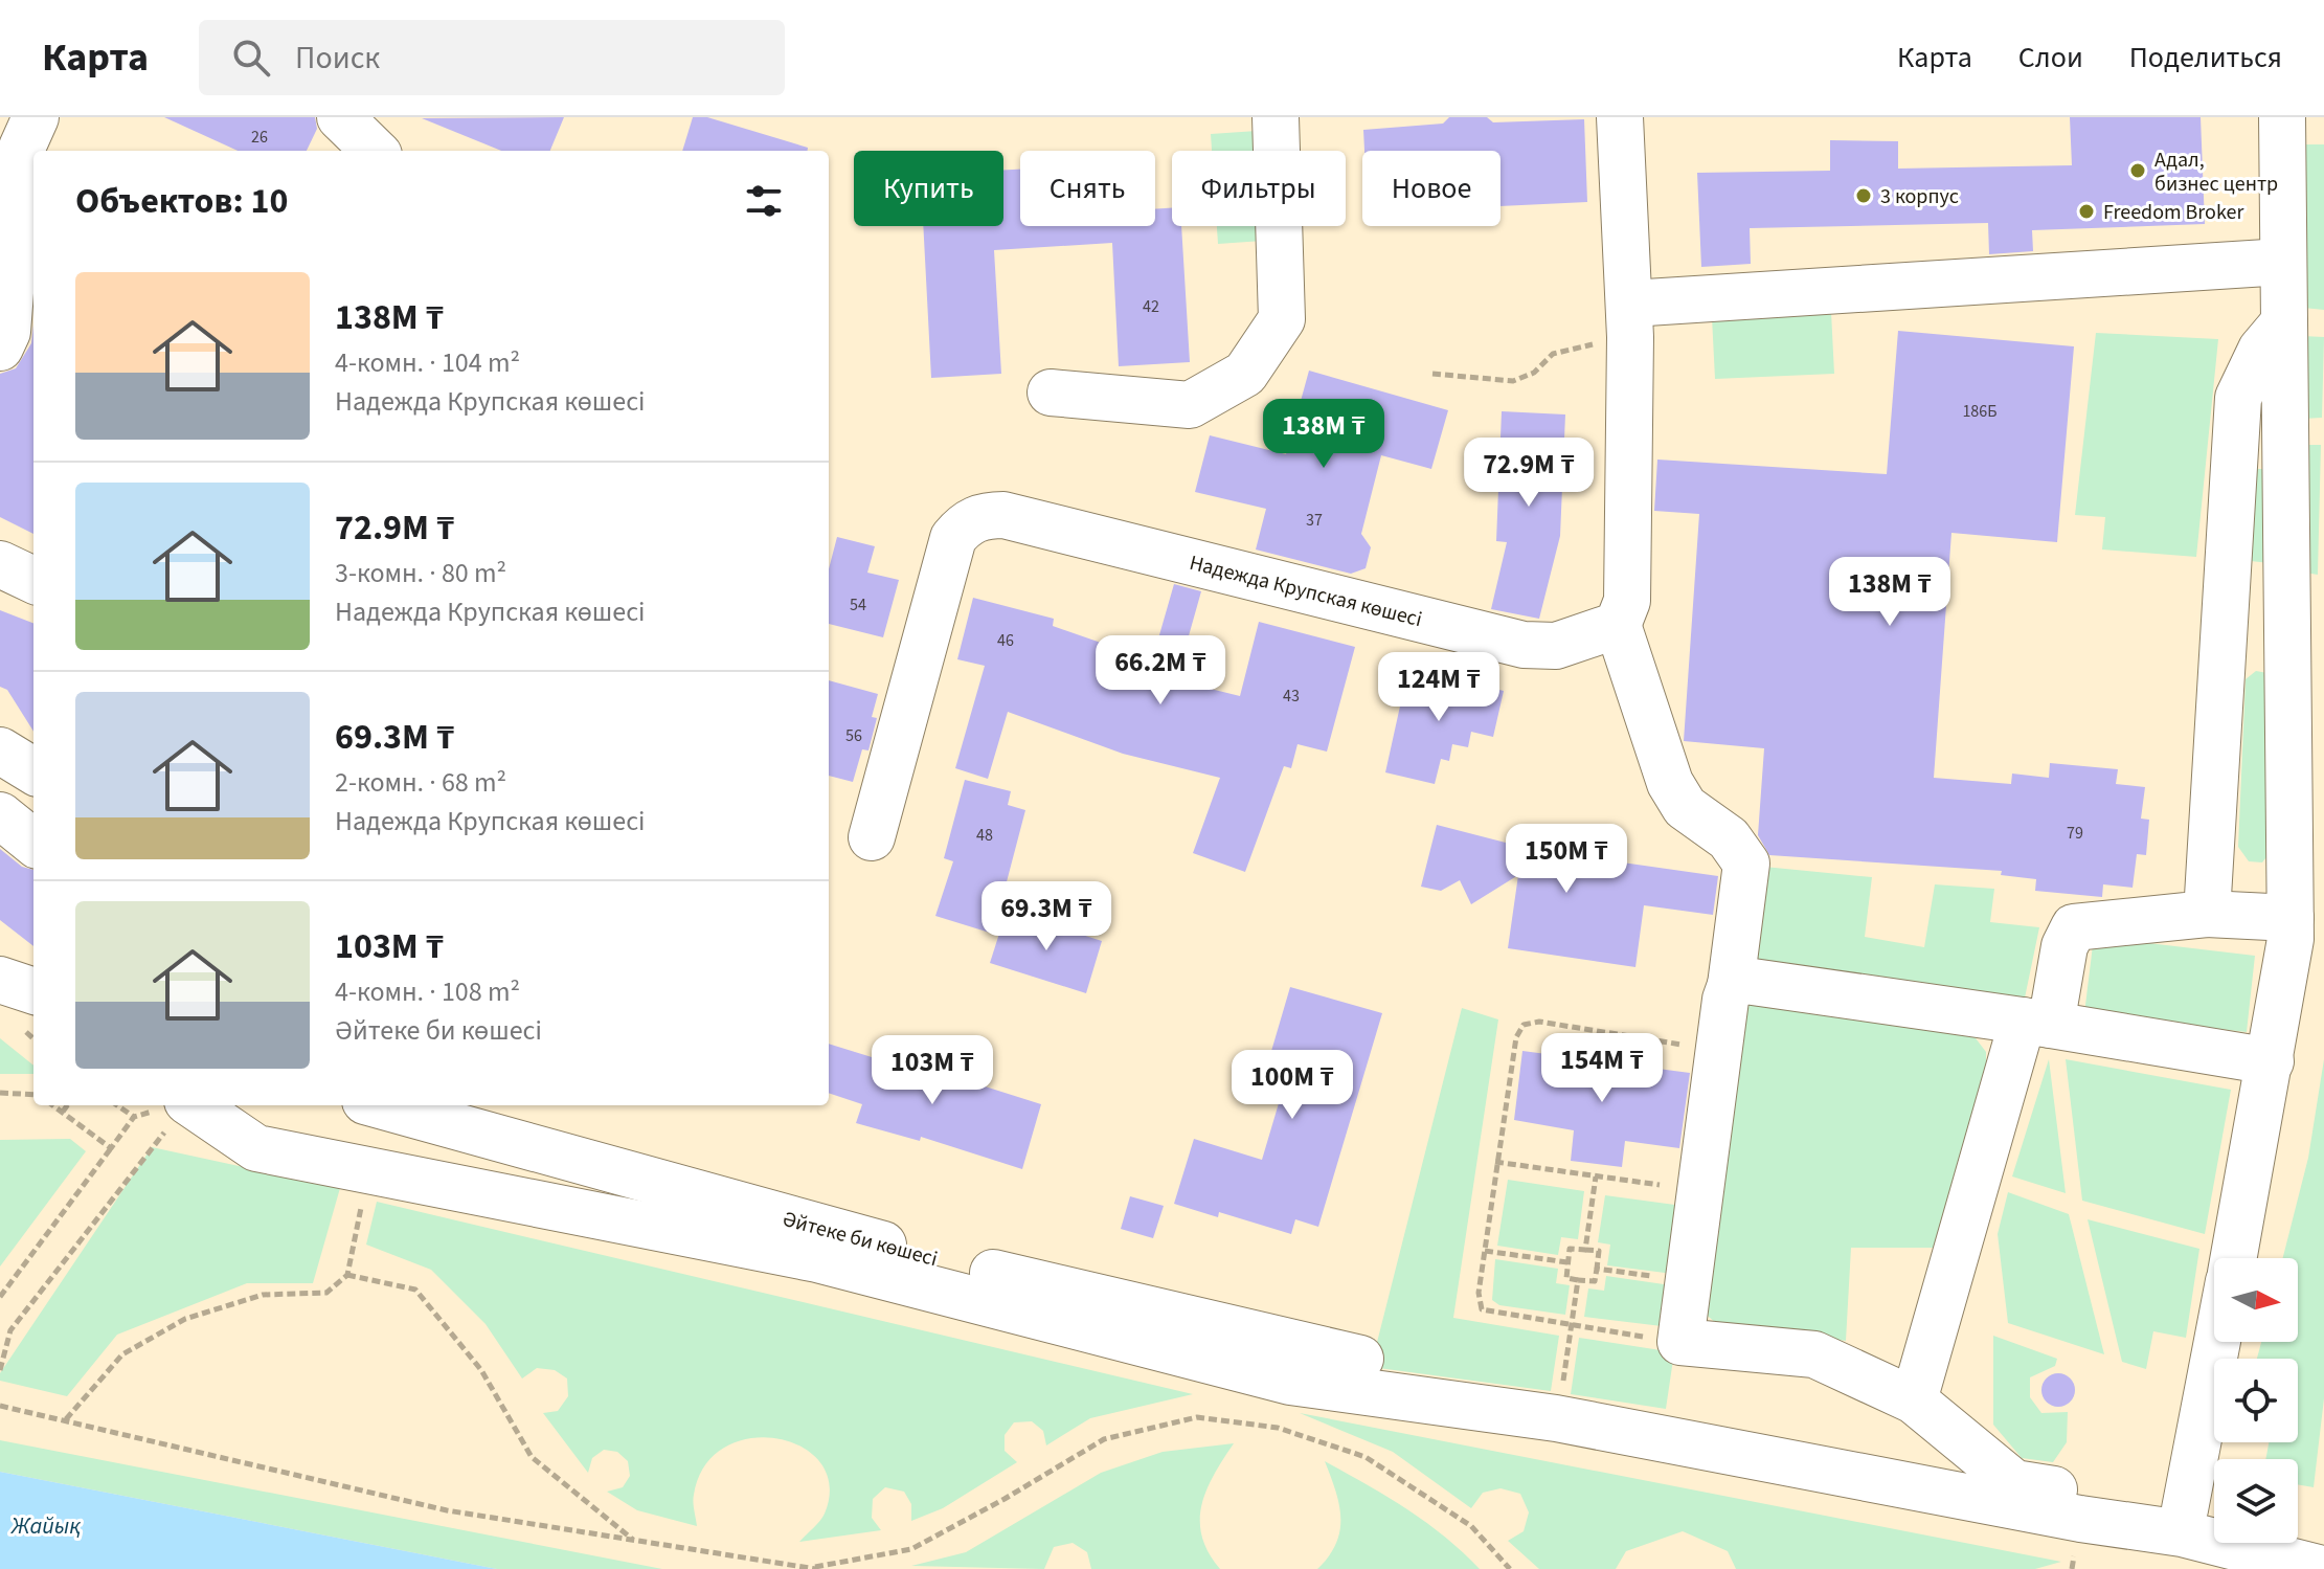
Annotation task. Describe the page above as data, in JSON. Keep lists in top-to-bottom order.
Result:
{
  "streets": {
    "street": ["Надежда Крупская көшесі", "Әйтеке би көшесі"]
  },
  "water": ["Жайық"],
  "places": ["Адал, бизнес центр", "3 корпус", "Freedom Broker"],
  "house_numbers": [
    "26",
    "42",
    "186Б",
    "37",
    "54",
    "46",
    "43",
    "56",
    "79",
    "48"
  ],
  "north": "right",
  "page": {
    "header": "Карта",
    "search": "Поиск",
    "nav": ["Карта", "Слои", "Поделиться"],
    "chip": [
      "Купить",
      "Снять",
      "Фильтры",
      "Новое"
    ],
    "heading": "Объектов: 10",
    "list": [
      {
        "name": "138M ₸",
        "note": "4-комн. · 104 m² · Надежда Крупская көшесі"
      },
      {
        "name": "72.9M ₸",
        "note": "3-комн. · 80 m² · Надежда Крупская көшесі"
      },
      {
        "name": "69.3M ₸",
        "note": "2-комн. · 68 m² · Надежда Крупская көшесі"
      },
      {
        "name": "103M ₸",
        "note": "4-комн. · 108 m² · Әйтеке би көшесі"
      }
    ],
    "price": [
      "138M ₸",
      "72.9M ₸",
      "138M ₸",
      "66.2M ₸",
      "124M ₸",
      "150M ₸",
      "69.3M ₸",
      "154M ₸",
      "103M ₸",
      "100M ₸"
    ]
  }
}
